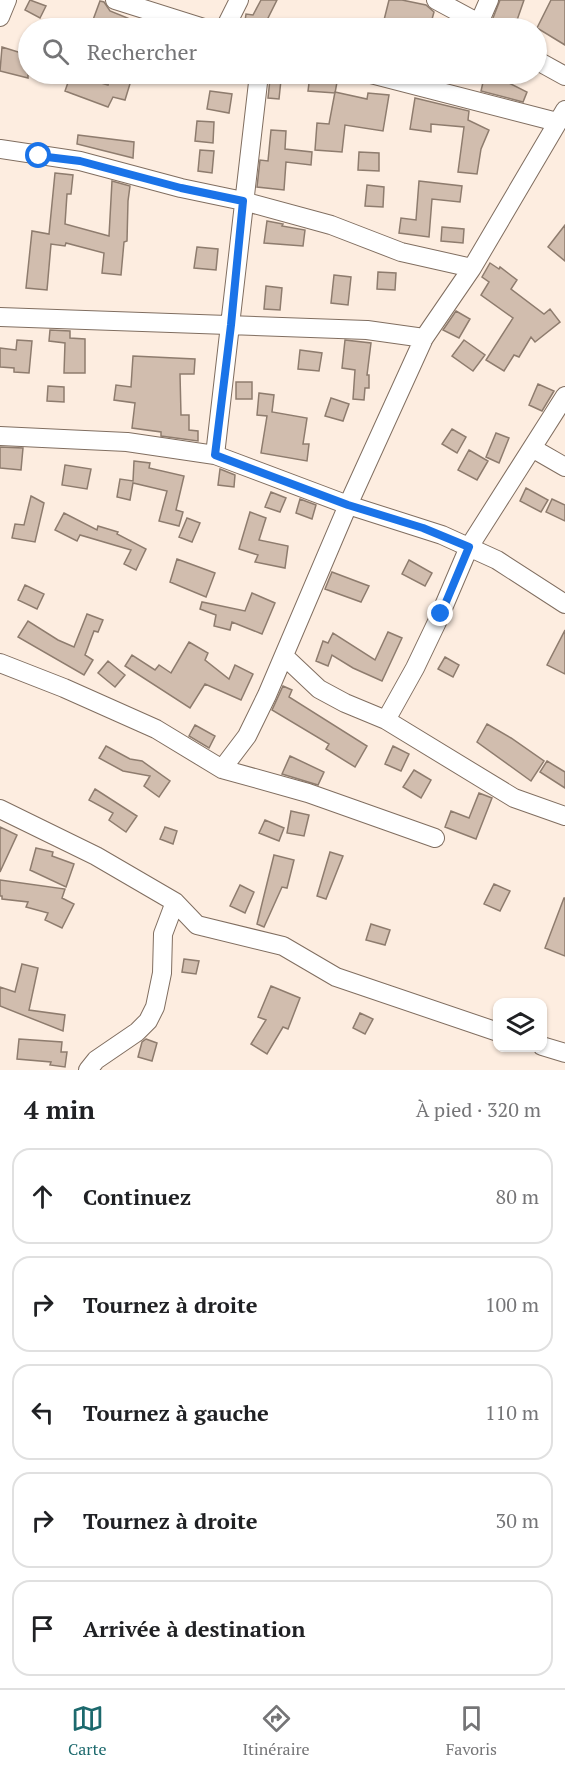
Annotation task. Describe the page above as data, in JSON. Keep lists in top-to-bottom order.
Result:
{
  "page": {
    "search": "Rechercher",
    "heading": ["4 min", "À pied · 320 m"],
    "list": [
      ["Continuez", "80 m"],
      ["Tournez à droite", "100 m"],
      ["Tournez à gauche", "110 m"],
      ["Tournez à droite", "30 m"],
      "Arrivée à destination"
    ],
    "nav": ["Carte", "Itinéraire", "Favoris"]
  }
}
